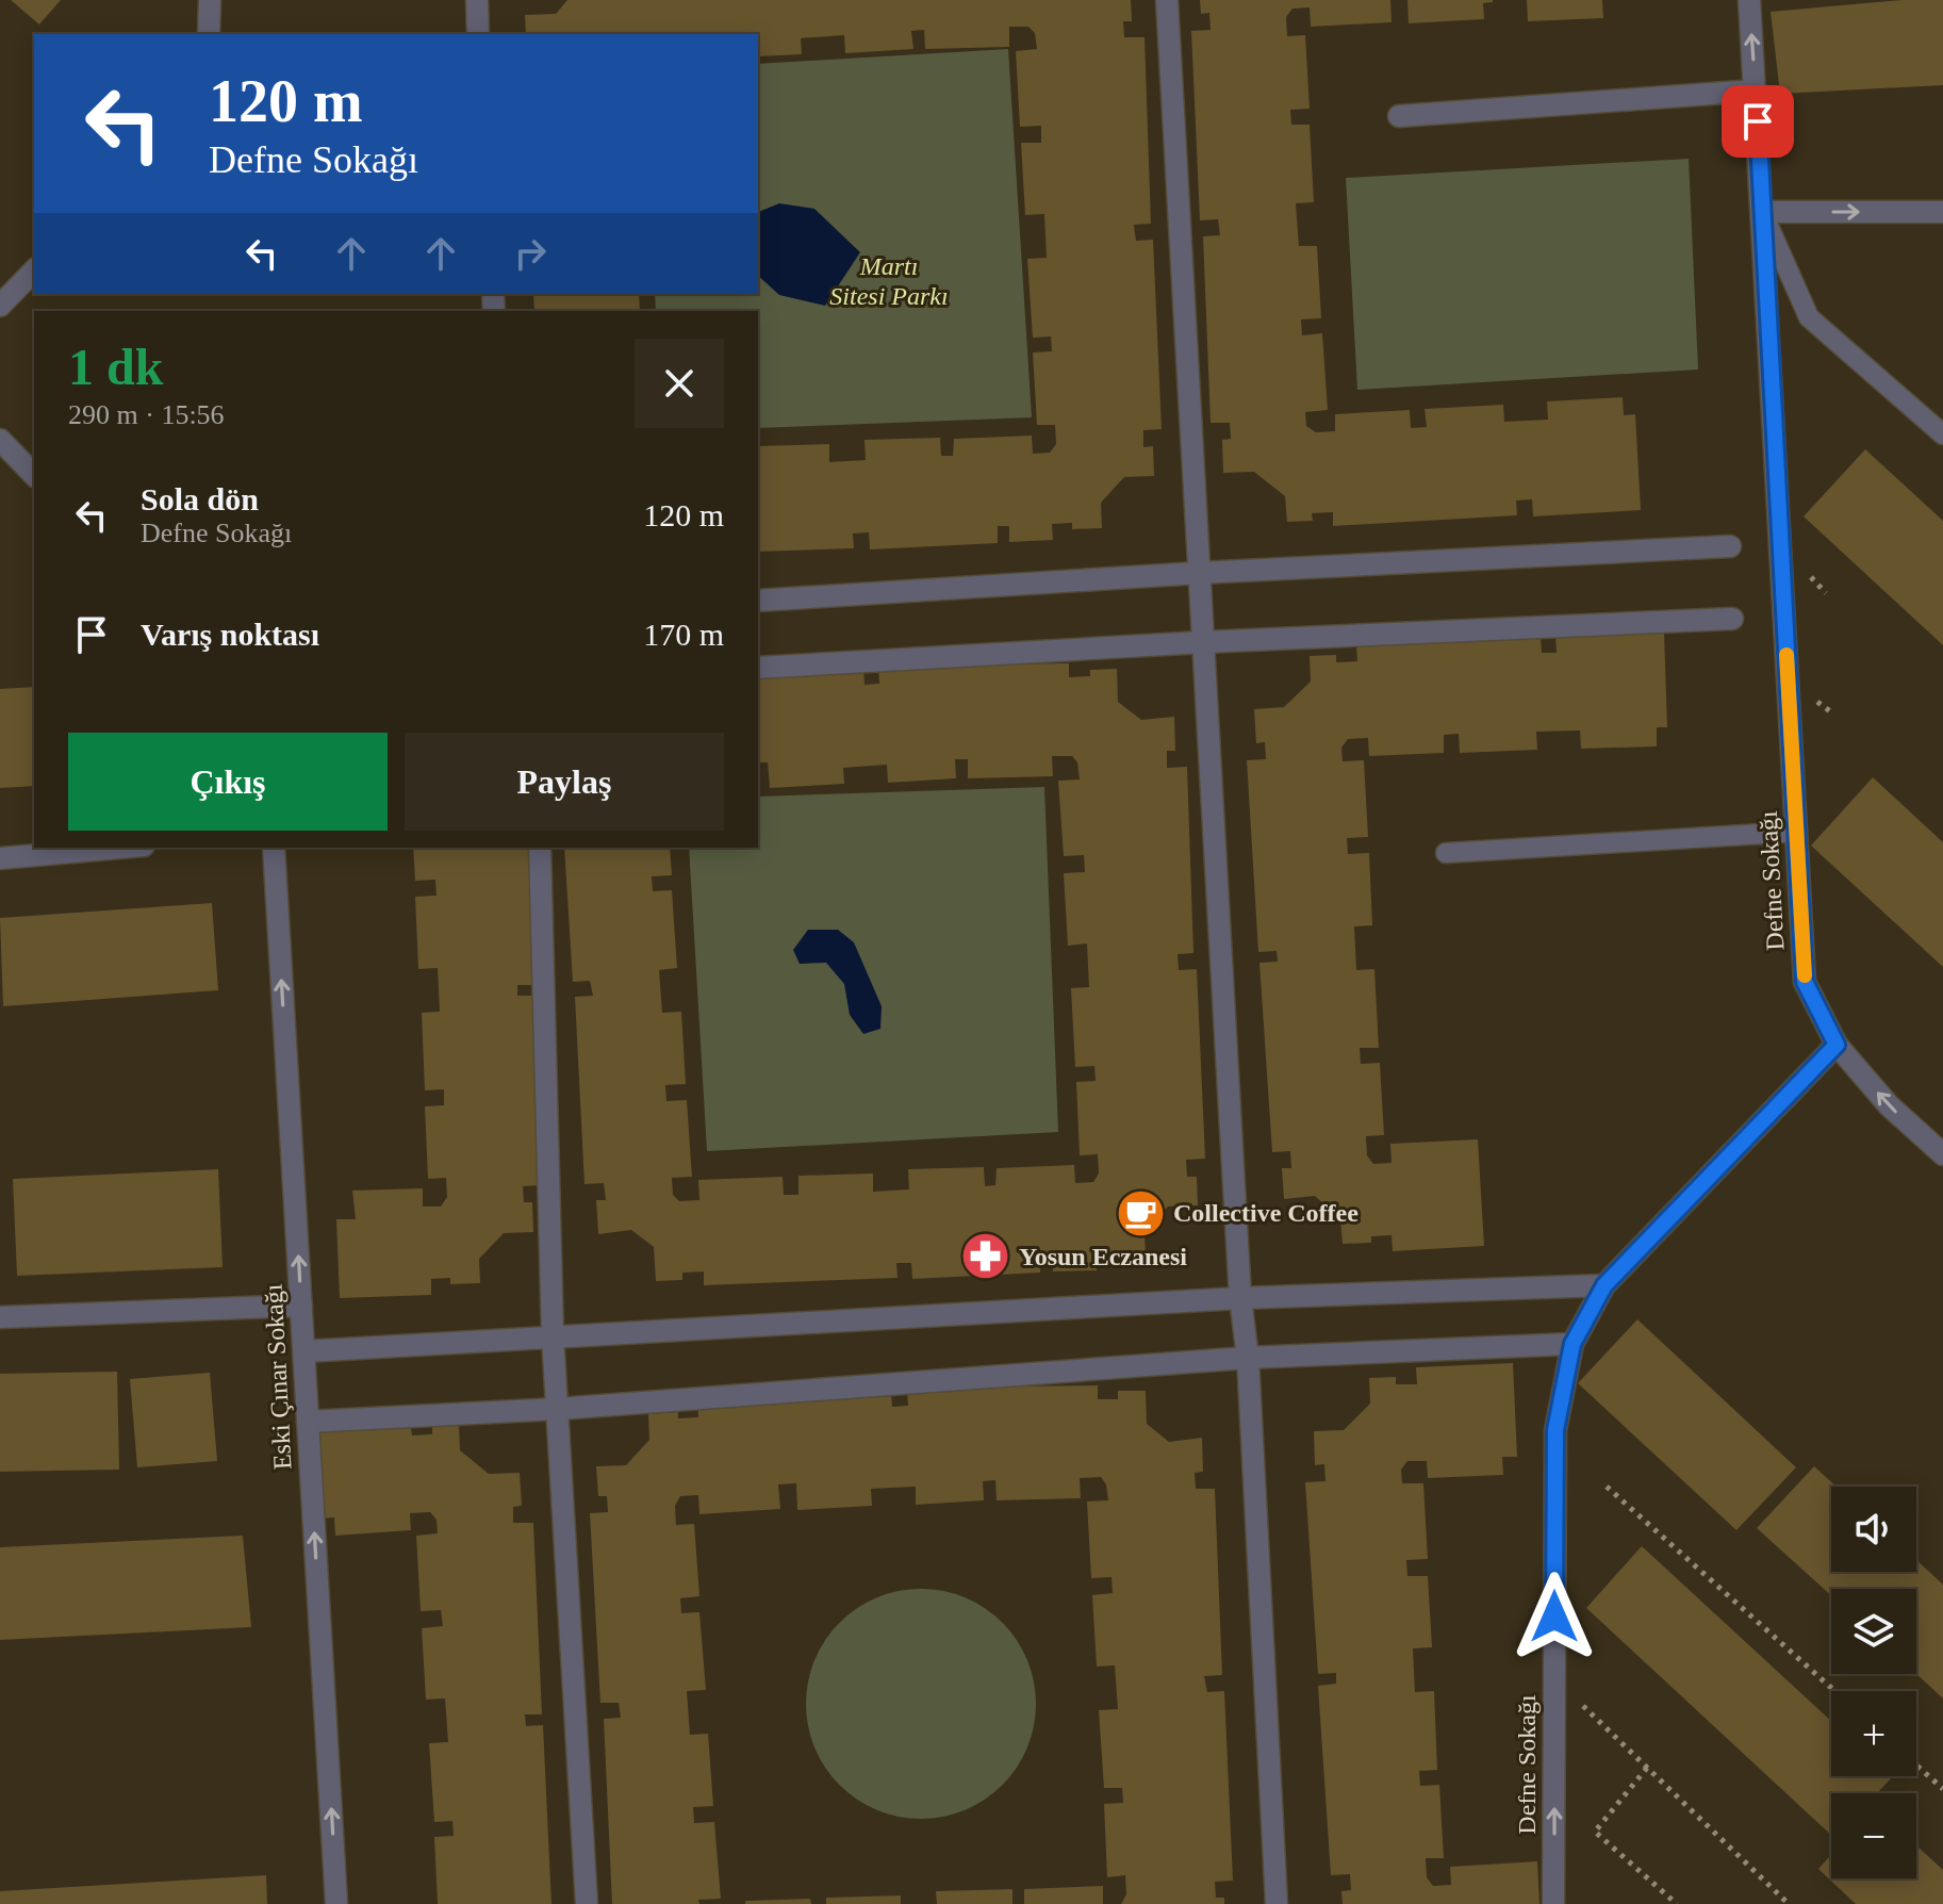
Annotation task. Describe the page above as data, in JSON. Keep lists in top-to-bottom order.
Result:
{
  "streets": {
    "street": ["Defne Sokağı", "Eski Çınar Sokağı"]
  },
  "one_way": ["Eski Çınar Sokağı"],
  "parks": ["Martı Sitesi Parkı"],
  "places": {
    "cafe": ["Collective Coffee"],
    "pharmacy": ["Yosun Eczanesi"]
  },
  "page": {
    "turn": ["120 m", "Defne Sokağı"],
    "heading": ["1 dk", "290 m · 15:56"],
    "list": [
      {
        "name": "Sola dön",
        "note": "Defne Sokağı",
        "value": "120 m"
      },
      {
        "name": "Varış noktası",
        "value": "170 m"
      }
    ],
    "buttons": ["Çıkış", "Paylaş"],
    "map_buttons": ["+", "−"]
  }
}
